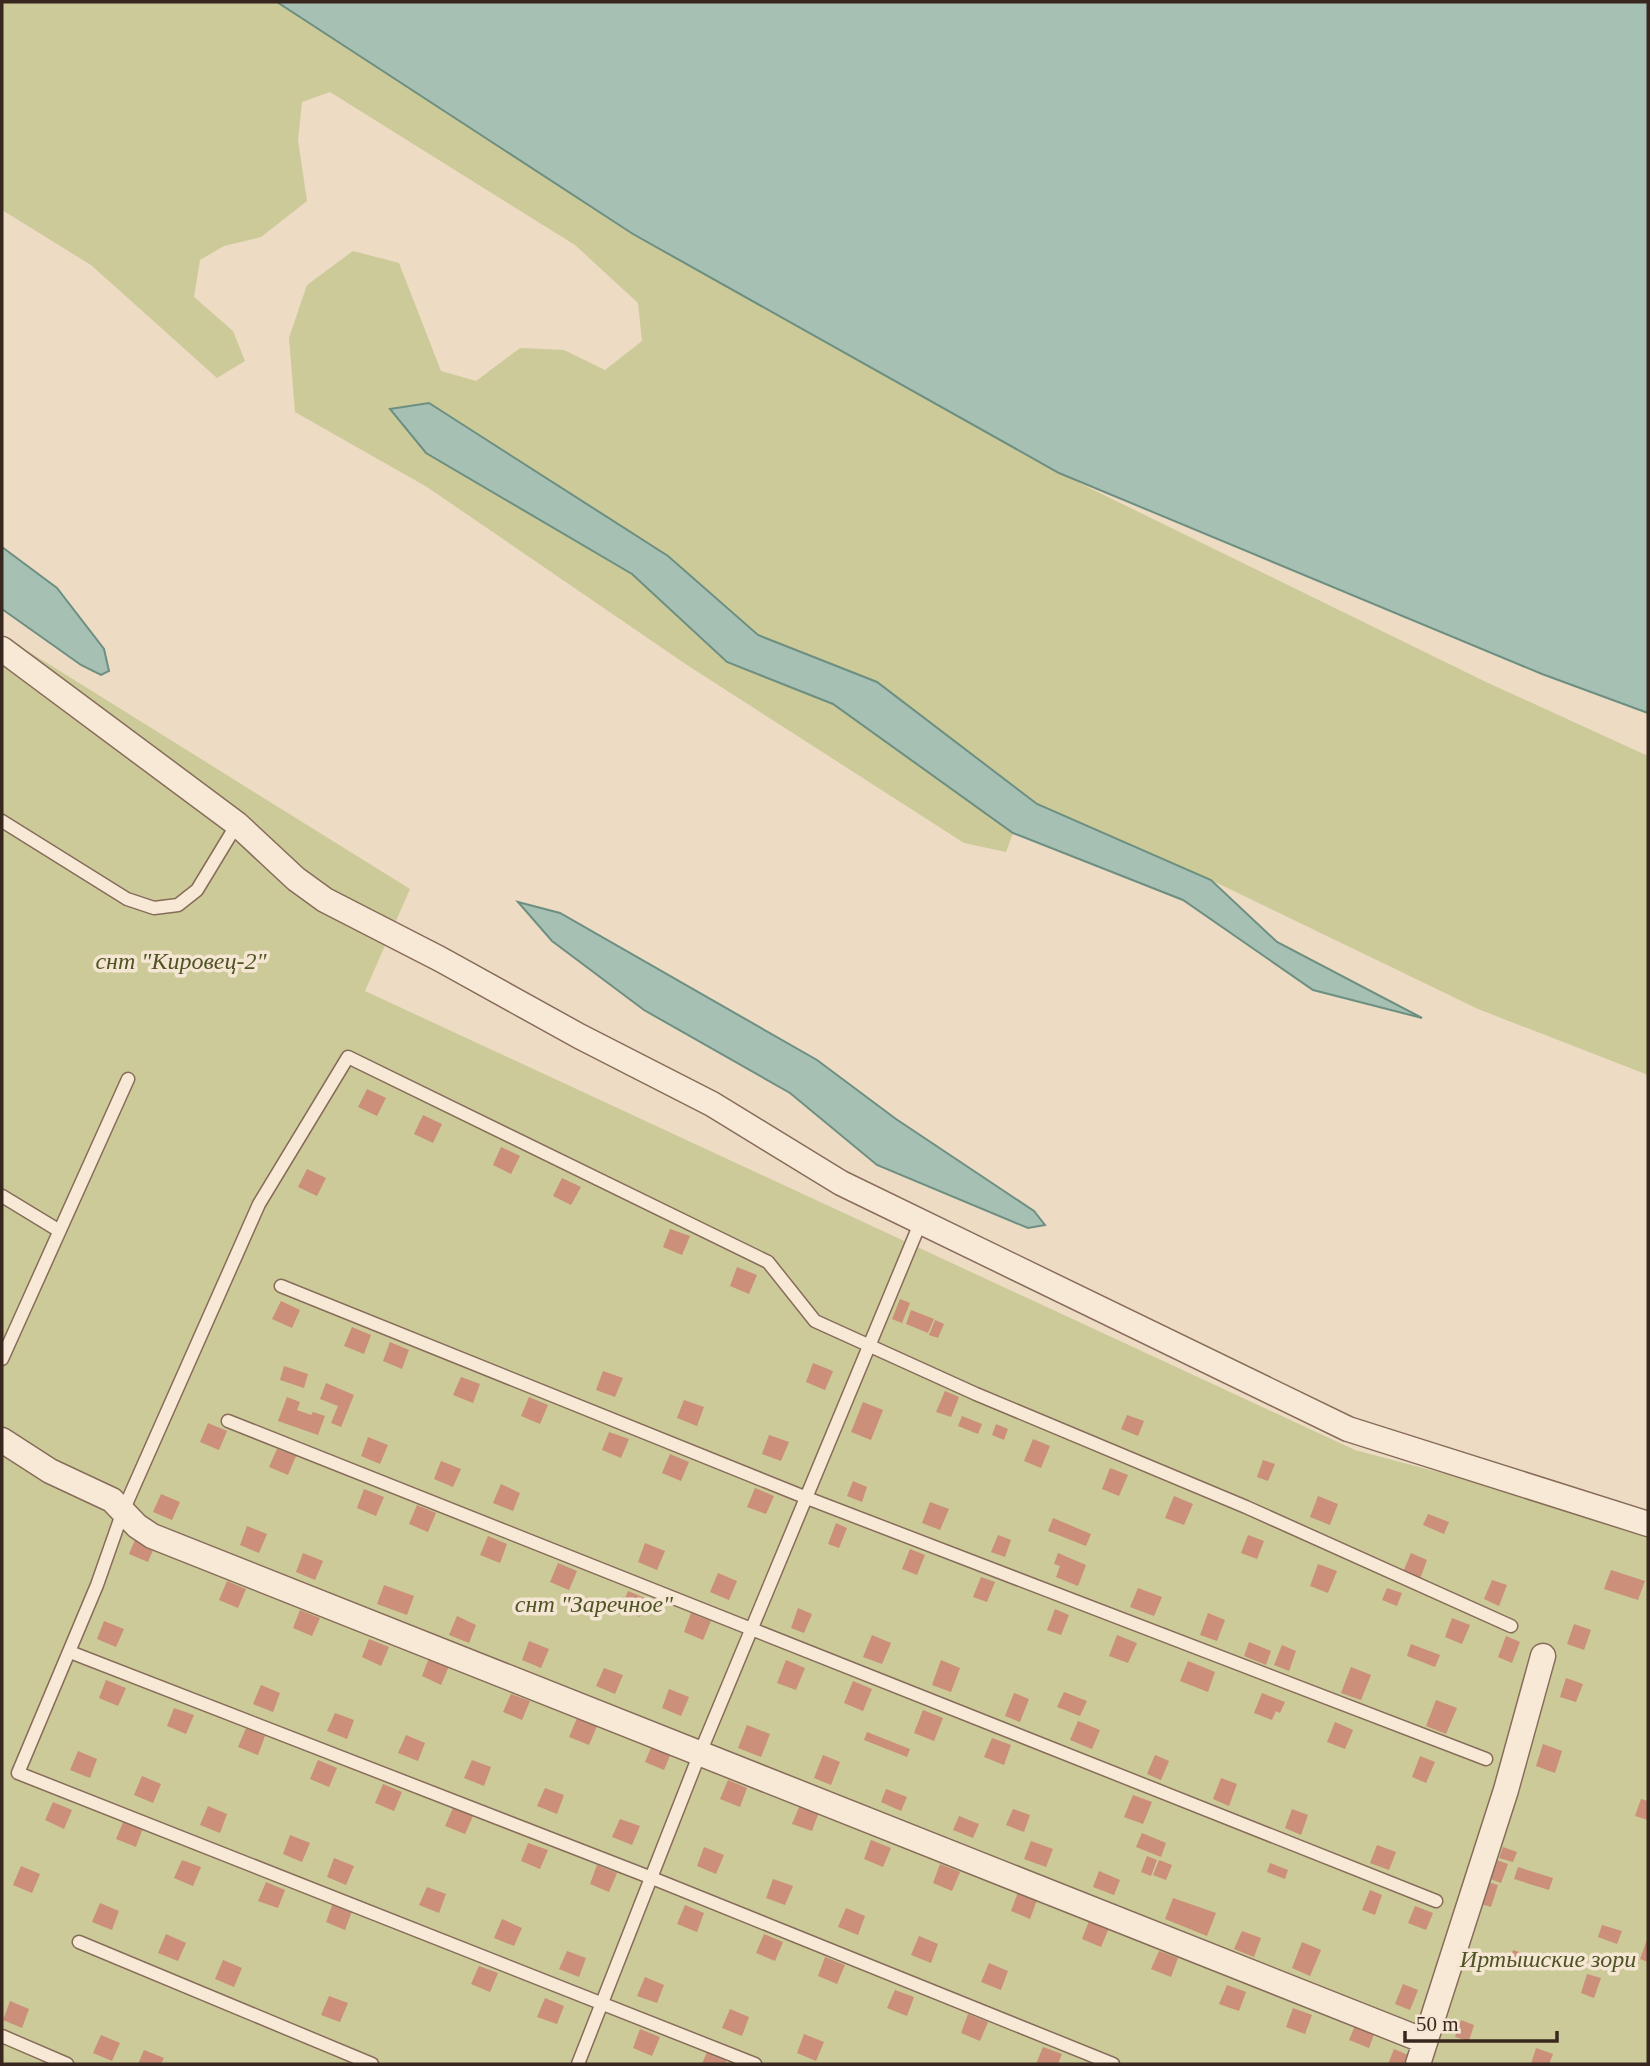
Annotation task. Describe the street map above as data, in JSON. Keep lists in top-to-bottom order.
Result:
{
  "parks": ["снт \"Кировец-2\"", "снт \"Заречное\"", "Иртышские зори"],
  "scale_bar": "50 m"
}
